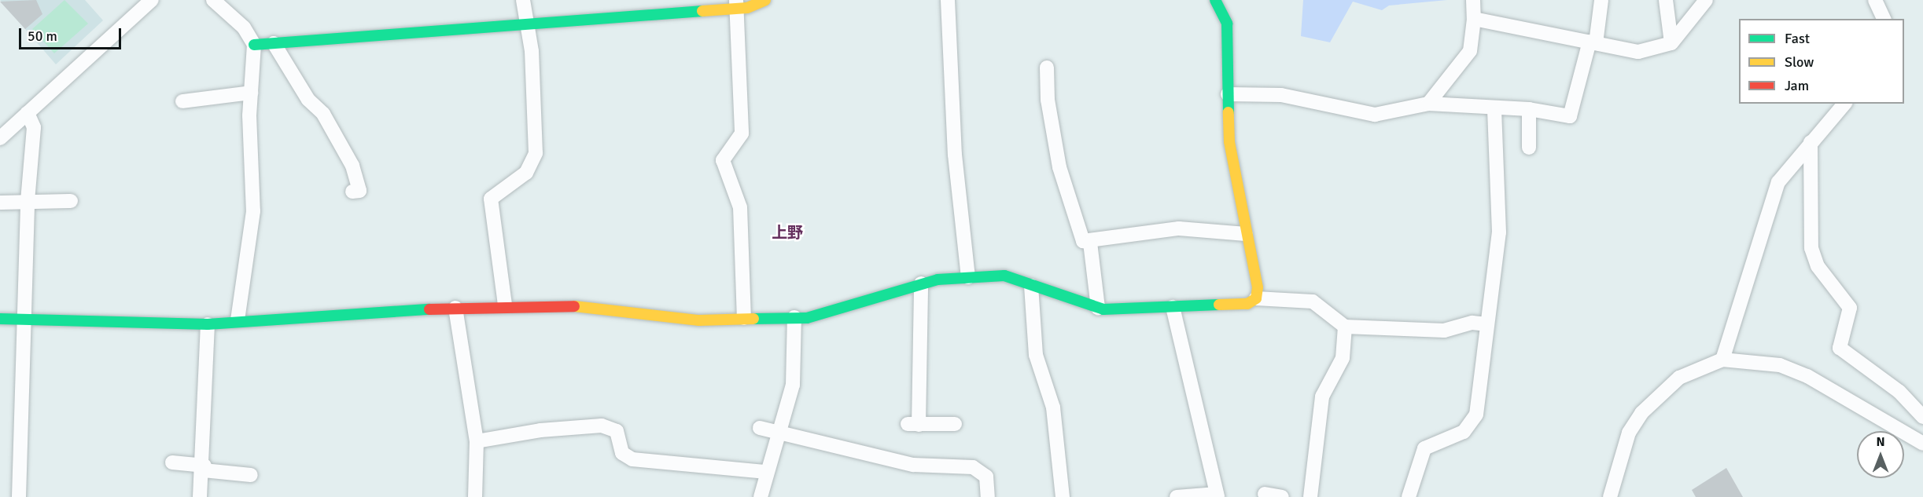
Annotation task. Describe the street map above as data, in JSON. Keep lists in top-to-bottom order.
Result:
{
  "districts": ["上野"],
  "legend": ["Fast", "Slow", "Jam"],
  "scale_bar": "50 m",
  "north": "top"
}
